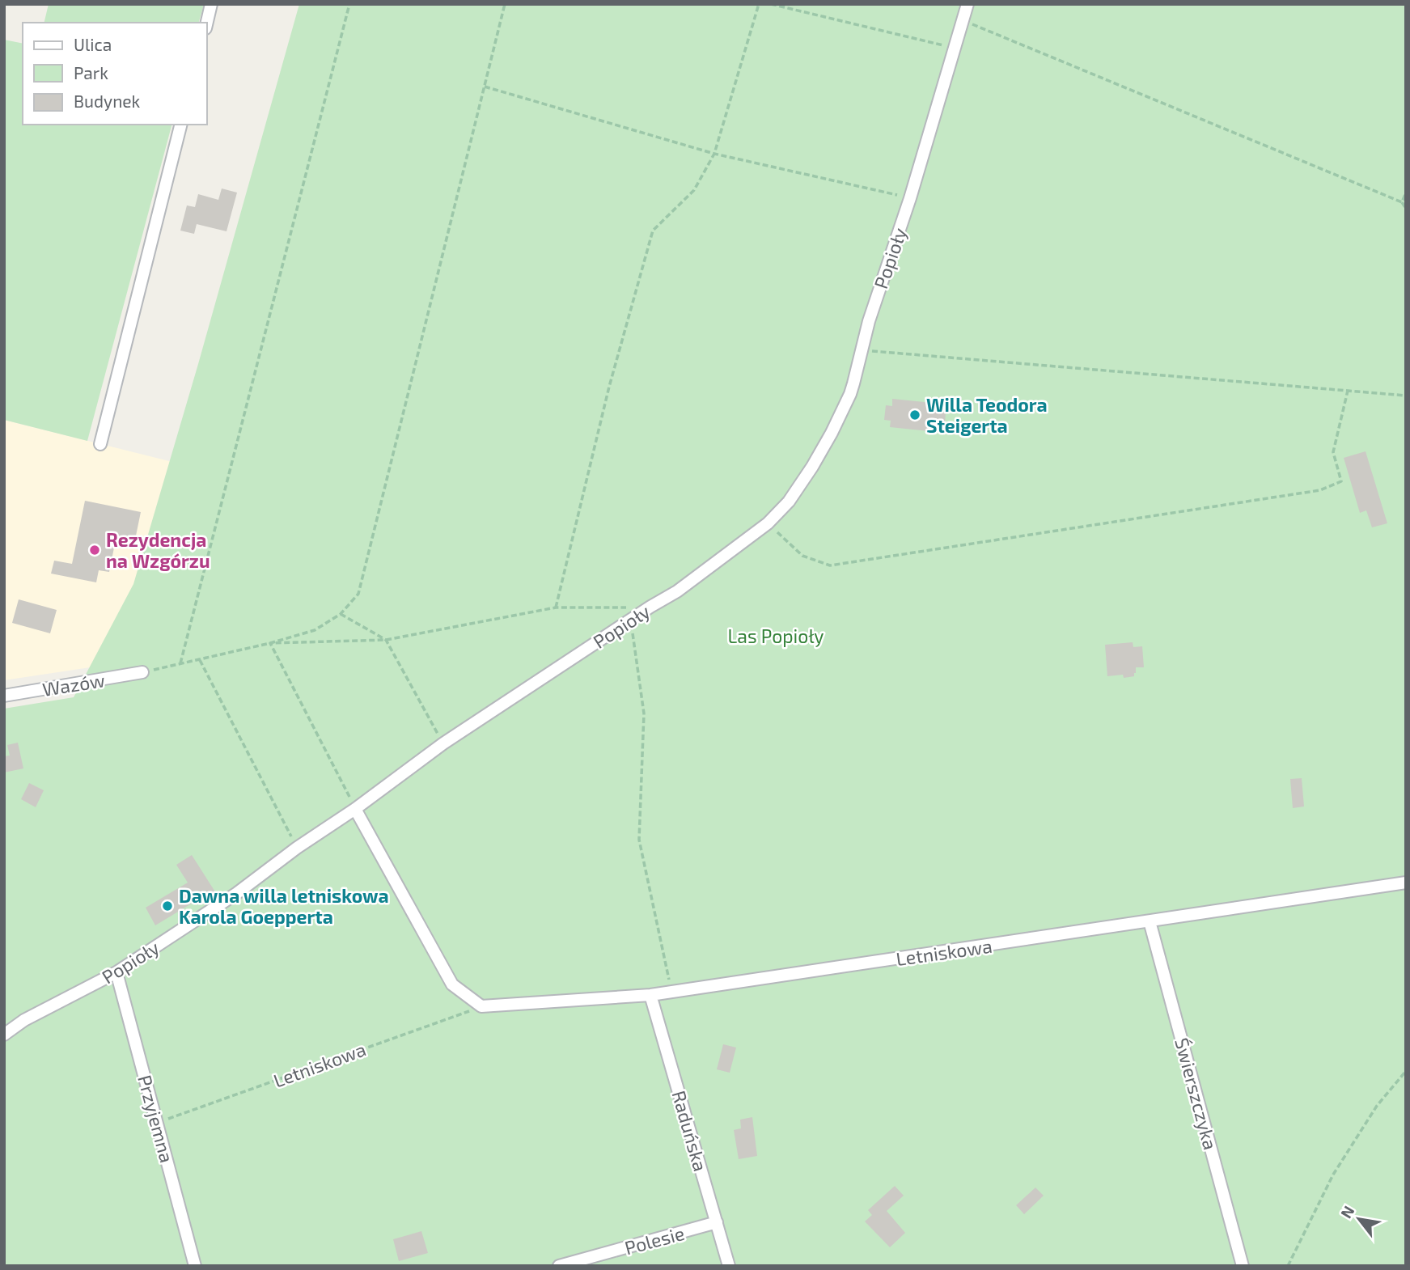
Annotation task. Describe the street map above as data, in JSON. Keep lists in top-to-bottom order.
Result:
{
  "streets": {
    "street": [
      "Popioły",
      "Wazów",
      "Letniskowa",
      "Świerszczyka",
      "Przyjemna",
      "Raduńska",
      "Polesie"
    ]
  },
  "crossings": [
    ["Popioły", "Przyjemna"],
    ["Letniskowa", "Świerszczyka"],
    ["Letniskowa", "Przyjemna"],
    ["Letniskowa", "Raduńska"],
    ["Raduńska", "Polesie"]
  ],
  "parks": ["Las Popioły"],
  "places": ["Willa Teodora Steigerta", "Rezydencja na Wzgórzu", "Dawna willa letniskowa Karola Goepperta"],
  "legend": ["Ulica", "Park", "Budynek"],
  "north": "top left"
}
